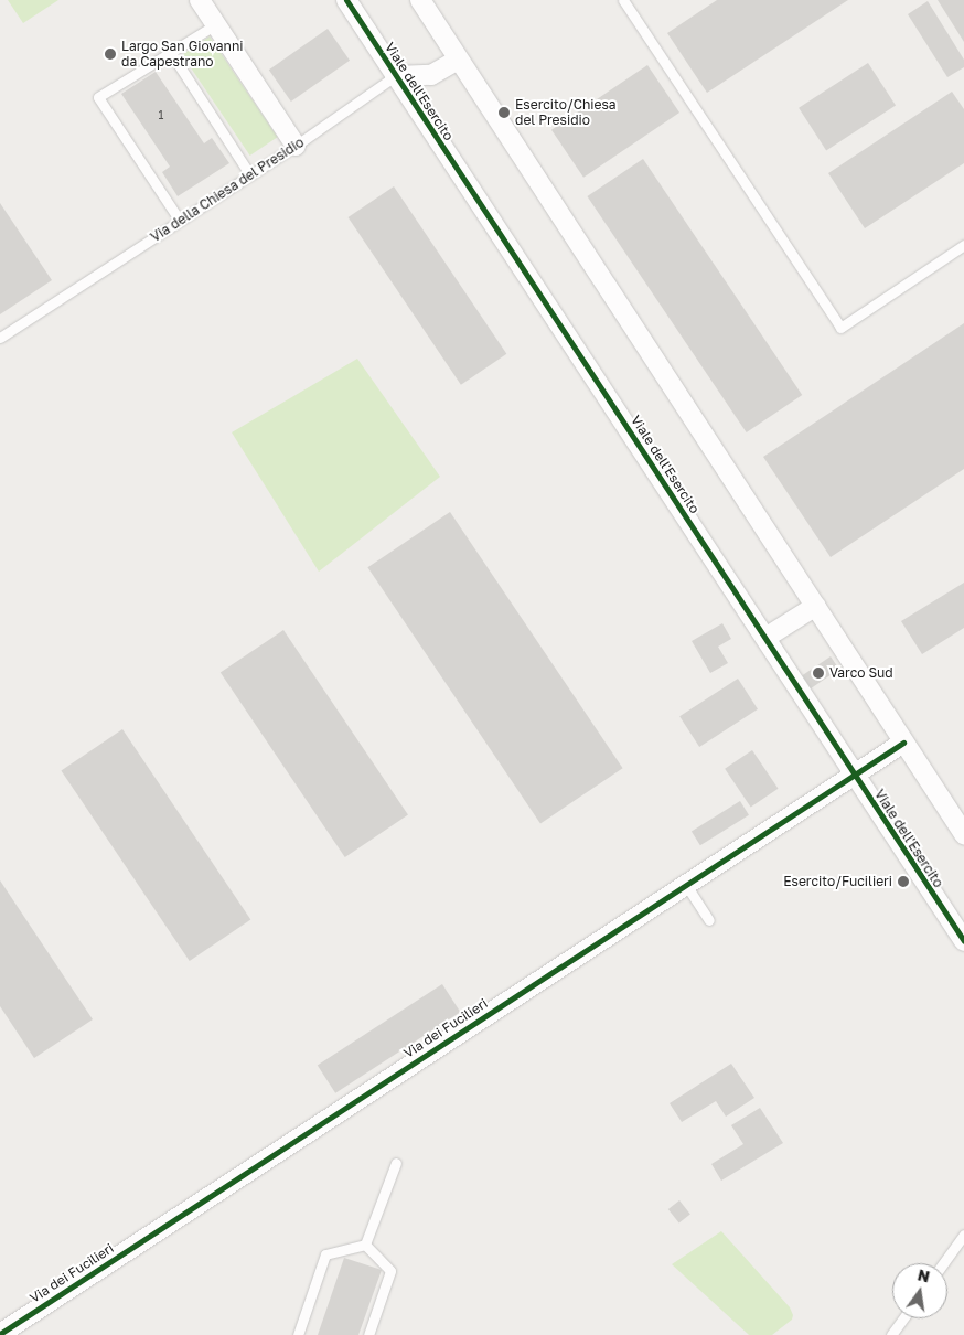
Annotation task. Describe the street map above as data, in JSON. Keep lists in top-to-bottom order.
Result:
{
  "streets": {
    "street": ["Viale dell'Esercito", "Via dei Fucilieri"],
    "lane": ["Via della Chiesa del Presidio"]
  },
  "crossings": [
    ["Viale dell'Esercito", "Via della Chiesa del Presidio"],
    ["Viale dell'Esercito", "Via dei Fucilieri"]
  ],
  "places": [
    "Largo San Giovanni da Capestrano",
    "Esercito/Chiesa del Presidio",
    "Varco Sud",
    "Esercito/Fucilieri"
  ],
  "house_numbers": ["1"],
  "north": "top"
}
